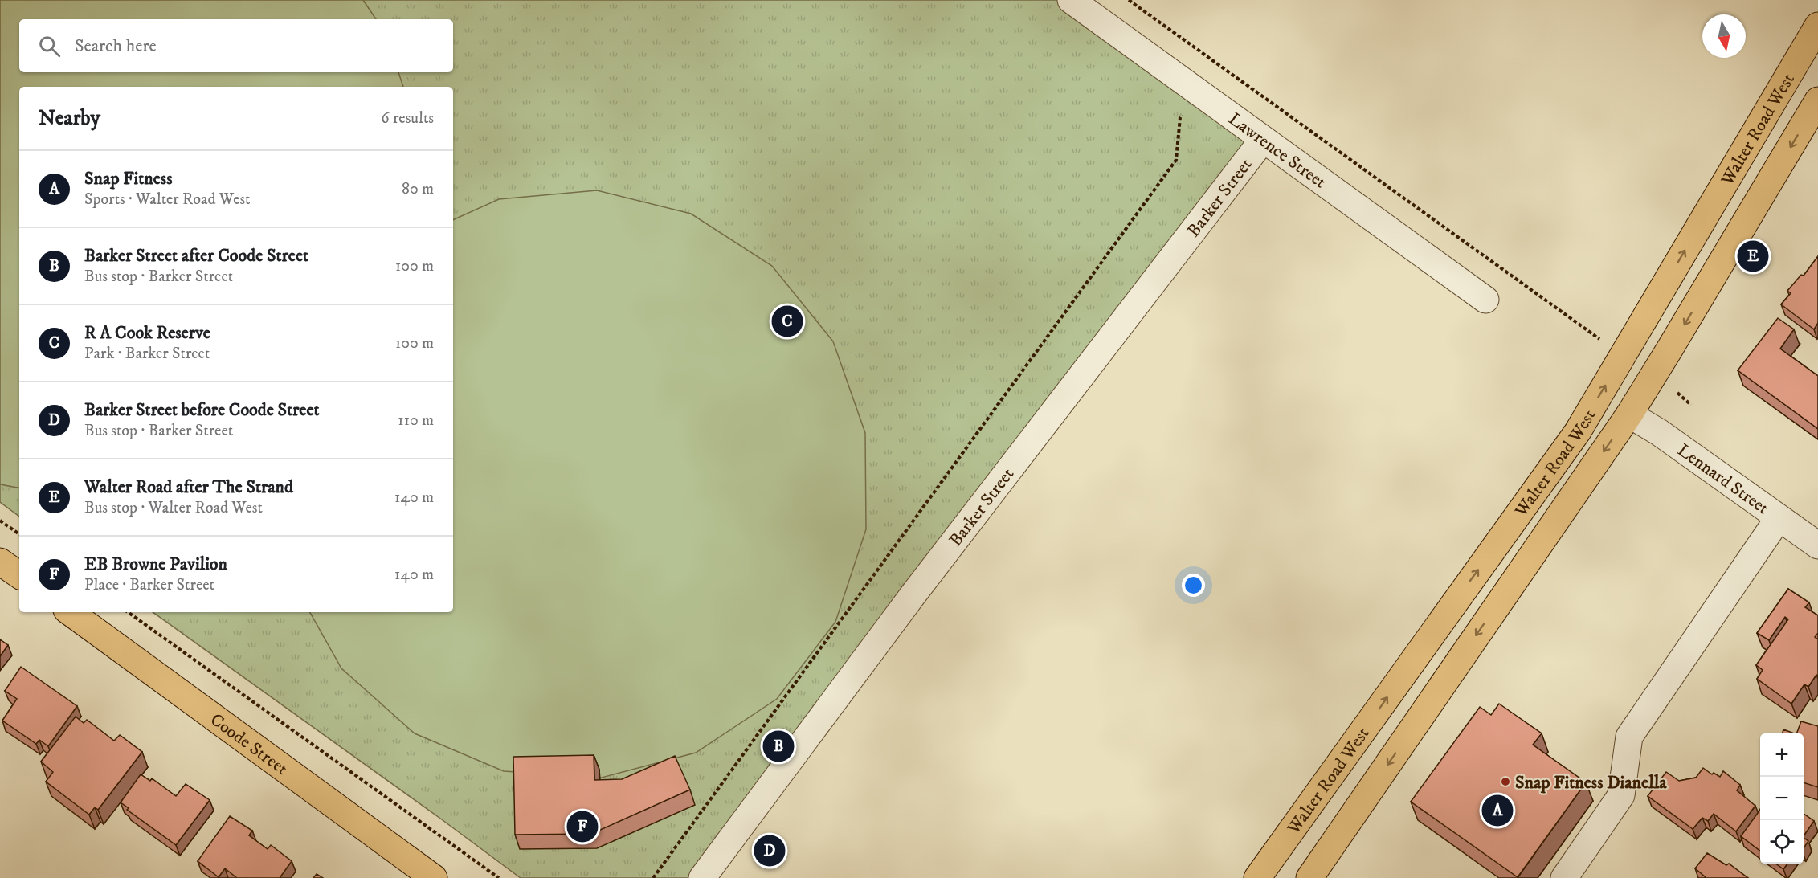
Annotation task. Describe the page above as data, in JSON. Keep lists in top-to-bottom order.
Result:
{
  "streets": {
    "main road": ["Walter Road West", "Coode Street"],
    "street": ["Lawrence Street", "Barker Street", "Lennard Street"]
  },
  "crossings": [
    ["Walter Road West", "Lennard Street"],
    ["Lawrence Street", "Barker Street"]
  ],
  "places": ["Snap Fitness Dianella"],
  "north": "bottom",
  "page": {
    "search": "Search here",
    "heading": ["Nearby", "6 results"],
    "list": [
      {
        "mark": "A",
        "name": "Snap Fitness",
        "note": "Sports · Walter Road West",
        "value": "80 m"
      },
      {
        "mark": "B",
        "name": "Barker Street after Coode Street",
        "note": "Bus stop · Barker Street",
        "value": "100 m"
      },
      {
        "mark": "C",
        "name": "R A Cook Reserve",
        "note": "Park · Barker Street",
        "value": "100 m"
      },
      {
        "mark": "D",
        "name": "Barker Street before Coode Street",
        "note": "Bus stop · Barker Street",
        "value": "110 m"
      },
      {
        "mark": "E",
        "name": "Walter Road after The Strand",
        "note": "Bus stop · Walter Road West",
        "value": "140 m"
      },
      {
        "mark": "F",
        "name": "EB Browne Pavilion",
        "note": "Place · Barker Street",
        "value": "140 m"
      }
    ],
    "pins": [
      "E",
      "C",
      "B",
      "A",
      "F",
      "D"
    ],
    "map_buttons": ["+", "−"]
  }
}
